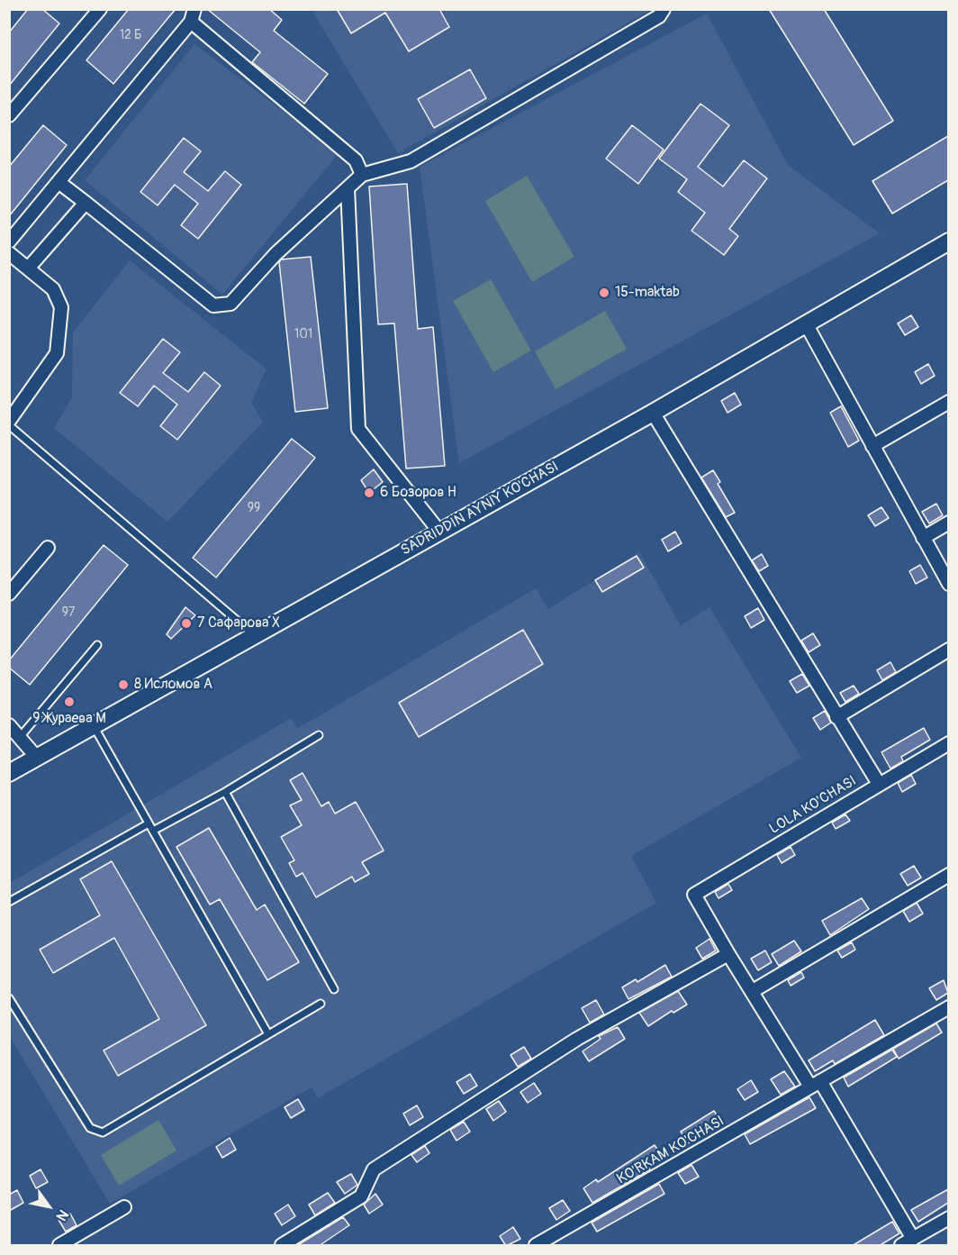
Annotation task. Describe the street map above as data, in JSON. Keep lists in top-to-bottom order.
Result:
{
  "streets": {
    "street": ["SADRIDDIN AYNIY KO'CHASI", "LOLA KO'CHASI", "KO'RKAM KO'CHASI"]
  },
  "places": [
    "15-maktab",
    "6 Бозоров Н",
    "7 Сафарова Х",
    "8 Исломов А",
    "9 Жураева М"
  ],
  "house_numbers": [
    "12 Б",
    "101",
    "99",
    "97"
  ],
  "north": "bottom right"
}
